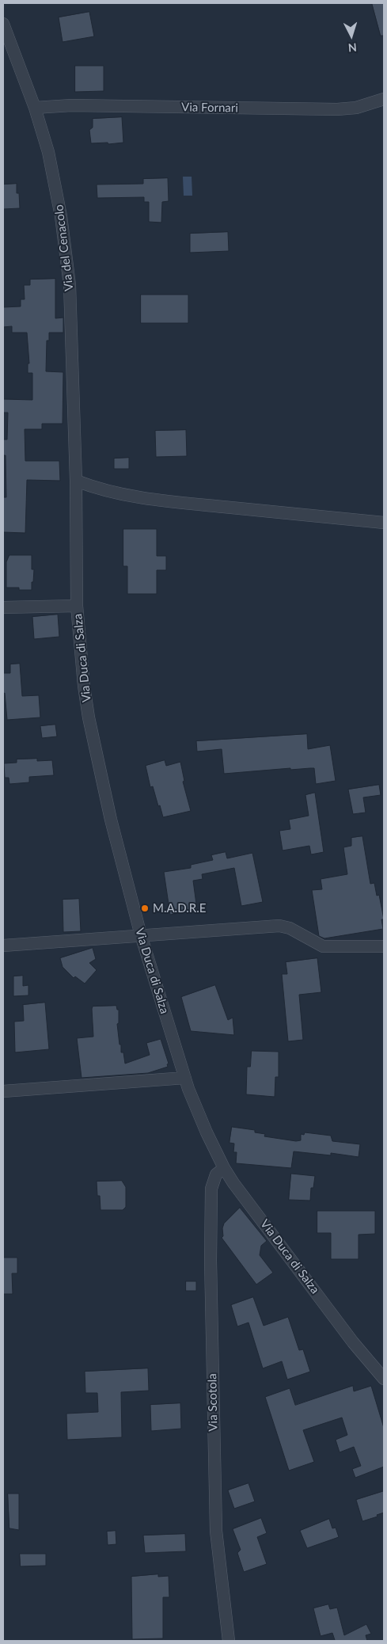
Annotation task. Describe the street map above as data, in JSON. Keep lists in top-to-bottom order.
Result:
{
  "streets": {
    "street": [
      "Via Fornari",
      "Via del Cenacolo",
      "Via Duca di Salza",
      "Via Scotola"
    ]
  },
  "crossings": [
    ["Via Fornari", "Via del Cenacolo"],
    ["Via del Cenacolo", "Via Duca di Salza"],
    ["Via Duca di Salza", "Via Scotola"]
  ],
  "places": ["M.A.D.R.E"],
  "north": "bottom"
}
